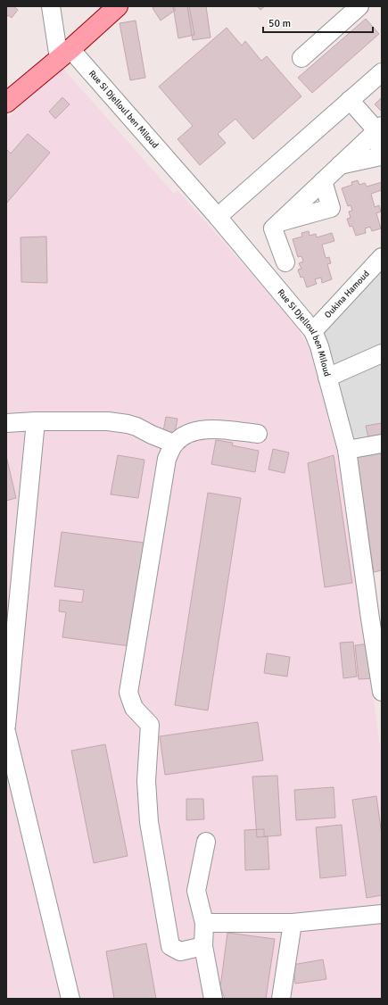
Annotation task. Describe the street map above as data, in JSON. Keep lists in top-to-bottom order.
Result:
{
  "streets": {
    "street": ["Rue Si Djelloul ben Miloud", "Oukina Hamoud"]
  },
  "crossings": [
    ["Rue Si Djelloul ben Miloud", "Oukina Hamoud"]
  ],
  "scale_bar": "50 m"
}
